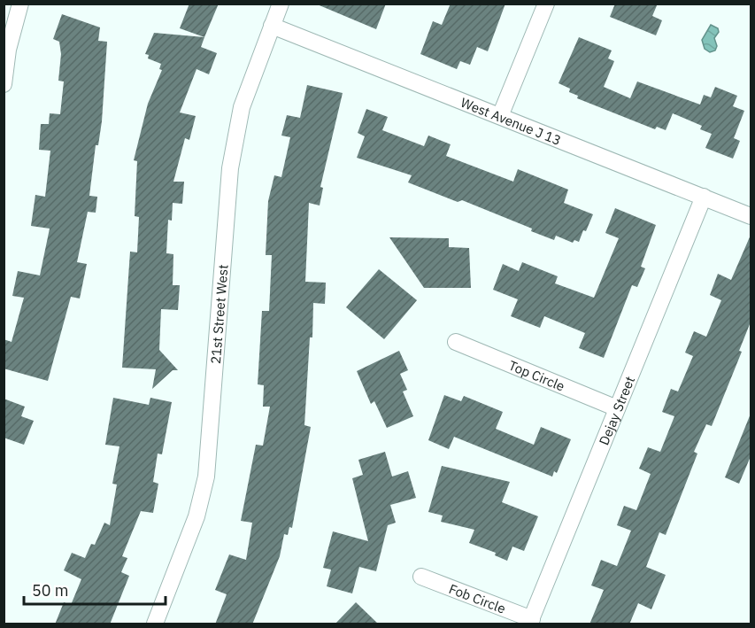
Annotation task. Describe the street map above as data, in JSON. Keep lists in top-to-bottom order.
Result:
{
  "streets": {
    "street": [
      "West Avenue J 13",
      "21st Street West",
      "Top Circle",
      "Dejay Street",
      "Fob Circle"
    ]
  },
  "crossings": [
    ["West Avenue J 13", "21st Street West"],
    ["West Avenue J 13", "Dejay Street"],
    ["Top Circle", "Dejay Street"],
    ["Dejay Street", "Fob Circle"]
  ],
  "scale_bar": "50 m"
}
